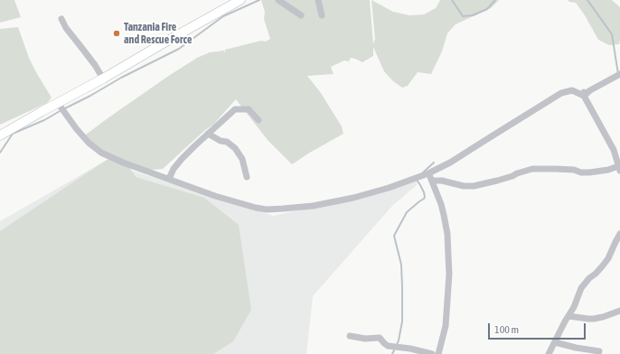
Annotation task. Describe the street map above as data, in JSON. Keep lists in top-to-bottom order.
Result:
{
  "places": ["Tanzania Fire and Rescue Force"],
  "scale_bar": "100 m"
}
